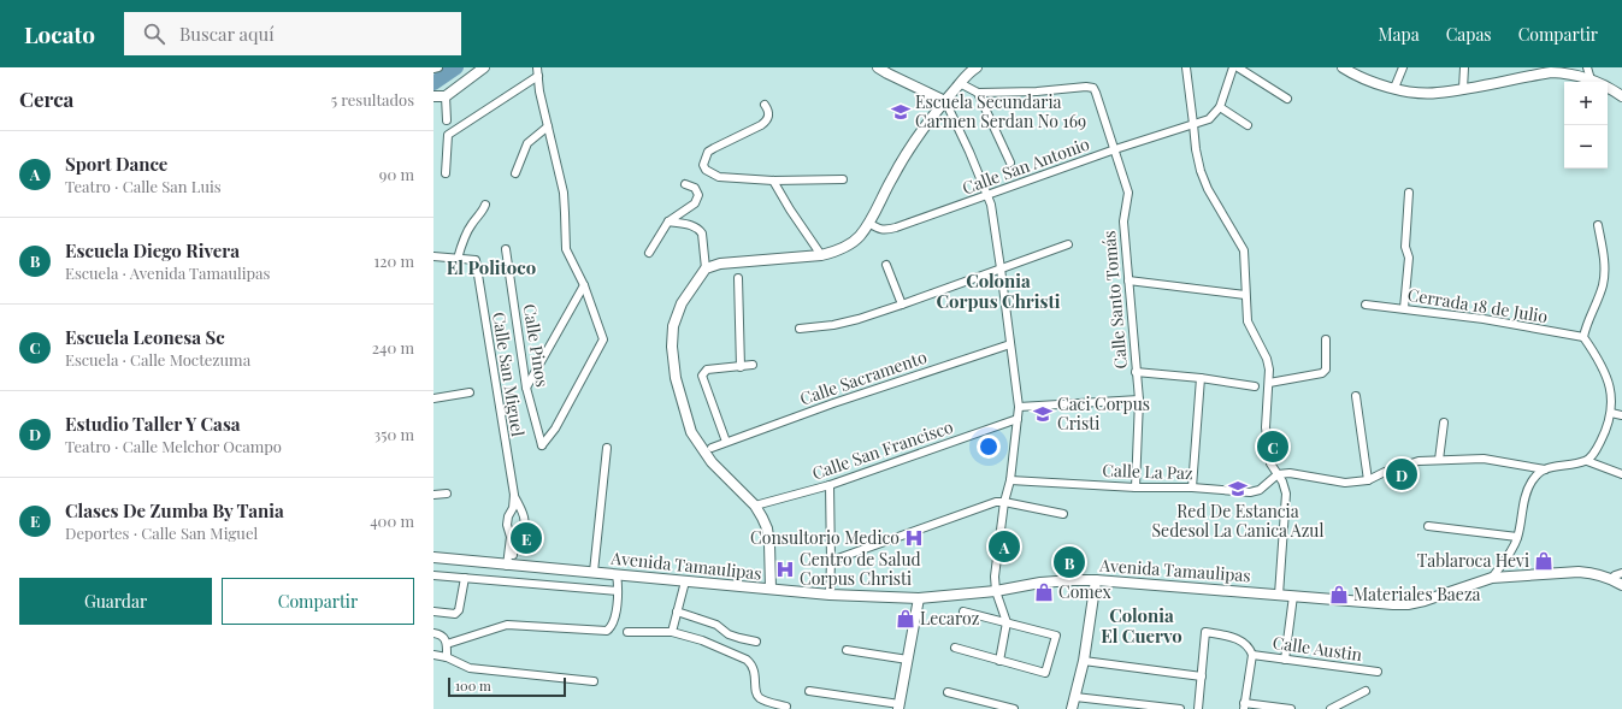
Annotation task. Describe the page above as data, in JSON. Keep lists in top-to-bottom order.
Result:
{
  "streets": {
    "street": [
      "Calle San Antonio",
      "Calle Santo Tomás",
      "Cerrada 18 de Julio",
      "Calle Pinos",
      "Calle San Miguel",
      "Calle Sacramento",
      "Calle San Francisco",
      "Calle La Paz",
      "Avenida Tamaulipas",
      "Calle Austin"
    ]
  },
  "crossings": [
    ["Calle San Antonio", "Calle Santo Tomás"],
    ["Calle Santo Tomás", "Calle La Paz"],
    ["Calle San Miguel", "Avenida Tamaulipas"]
  ],
  "districts": ["El Politoco", "Colonia Corpus Christi", "Colonia El Cuervo"],
  "places": {
    "school or university": ["Escuela Secundaria Carmen Serdan No 169", "Caci Corpus Cristi", "Red De Estancia Sedesol La Canica Azul"],
    "hospital": ["Consultorio Medico", "Centro de Salud Corpus Christi"],
    "shop": [
      "Tablaroca Hevi",
      "Comex",
      "Materiales Baeza",
      "Lecaroz"
    ]
  },
  "scale_bar": "100 m",
  "page": {
    "header": "Locato",
    "search": "Buscar aquí",
    "nav": ["Mapa", "Capas", "Compartir"],
    "heading": ["Cerca", "5 resultados"],
    "map_buttons": ["+", "−"],
    "list": [
      {
        "mark": "A",
        "name": "Sport Dance",
        "note": "Teatro · Calle San Luis",
        "value": "90 m"
      },
      {
        "mark": "B",
        "name": "Escuela Diego Rivera",
        "note": "Escuela · Avenida Tamaulipas",
        "value": "120 m"
      },
      {
        "mark": "C",
        "name": "Escuela Leonesa Sc",
        "note": "Escuela · Calle Moctezuma",
        "value": "240 m"
      },
      {
        "mark": "D",
        "name": "Estudio Taller Y Casa",
        "note": "Teatro · Calle Melchor Ocampo",
        "value": "350 m"
      },
      {
        "mark": "E",
        "name": "Clases De Zumba By Tania",
        "note": "Deportes · Calle San Miguel",
        "value": "400 m"
      }
    ],
    "pins": [
      "C",
      "D",
      "E",
      "A",
      "B"
    ],
    "buttons": ["Guardar", "Compartir"],
    "scale": "100 m"
  }
}
